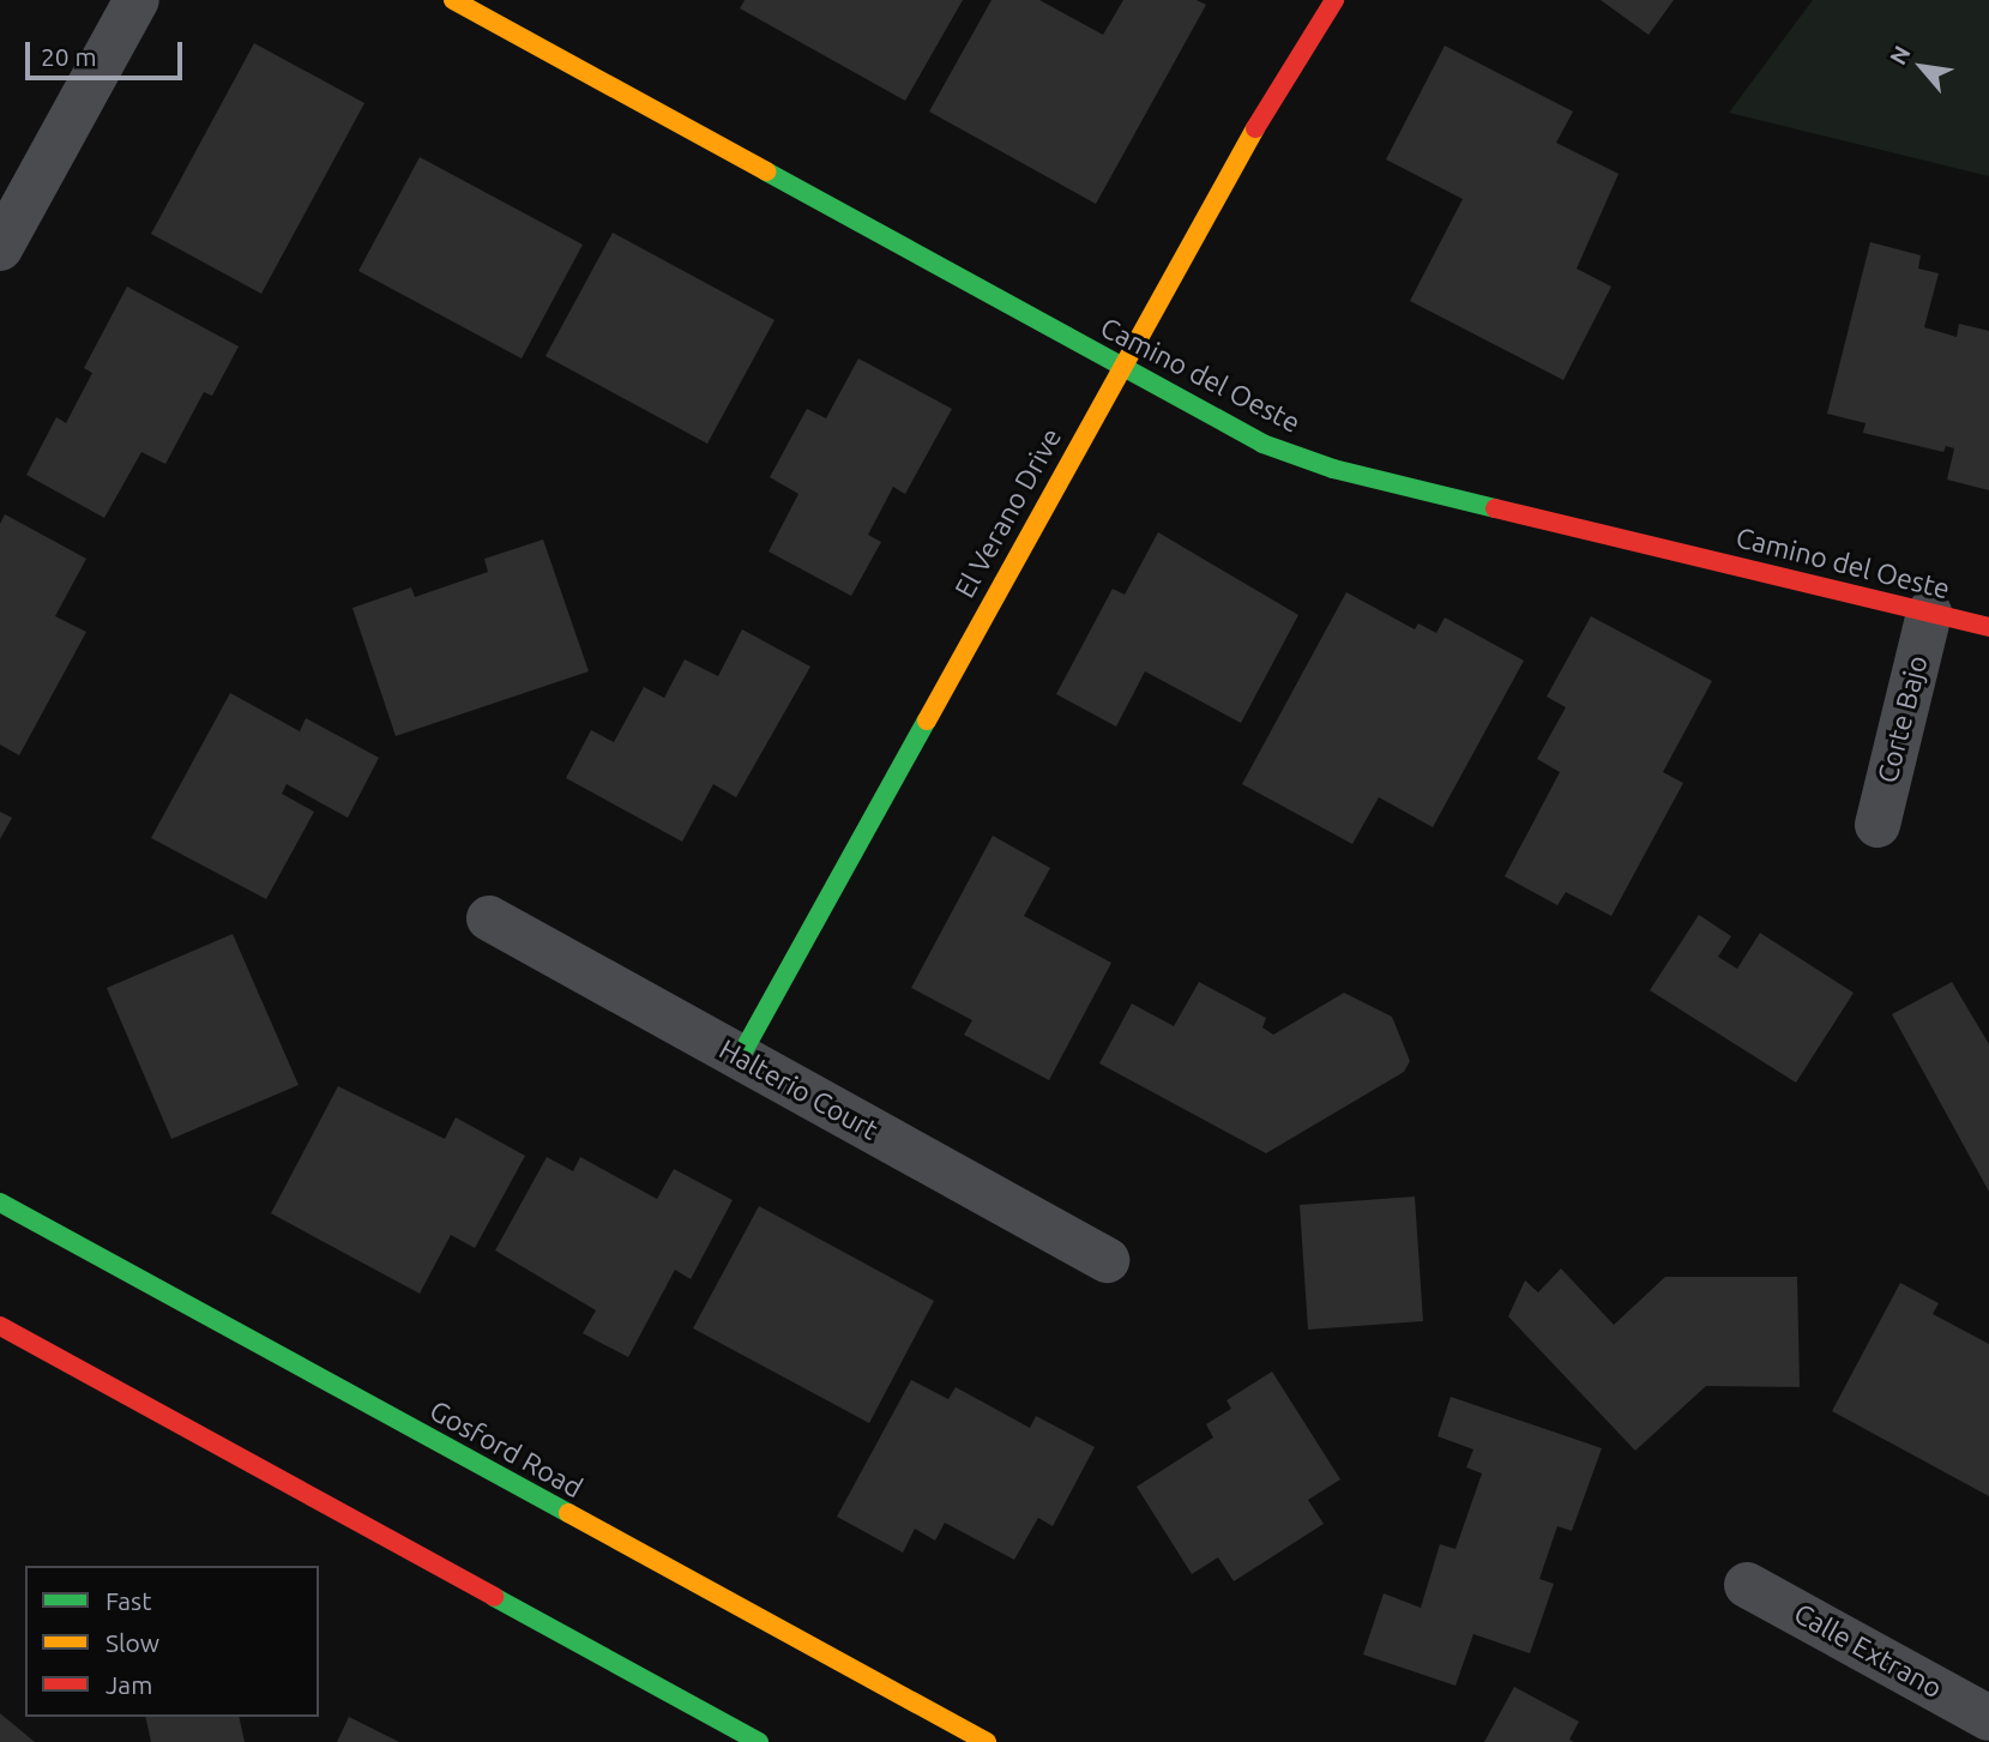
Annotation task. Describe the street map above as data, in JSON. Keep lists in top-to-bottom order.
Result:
{
  "streets": {
    "street": [
      "Camino del Oeste",
      "El Verano Drive",
      "Corte Bajo",
      "Halterio Court",
      "Gosford Road",
      "Calle Extrano"
    ]
  },
  "crossings": [
    ["Camino del Oeste", "El Verano Drive"],
    ["Camino del Oeste", "Corte Bajo"],
    ["El Verano Drive", "Halterio Court"]
  ],
  "legend": ["Fast", "Slow", "Jam"],
  "scale_bar": "20 m",
  "north": "top left"
}
